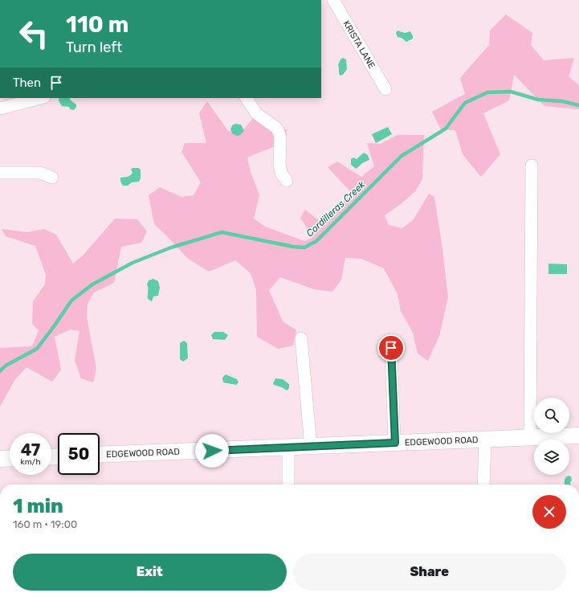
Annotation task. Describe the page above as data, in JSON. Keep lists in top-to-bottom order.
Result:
{
  "streets": {
    "main road": ["EDGEWOOD ROAD"],
    "street": ["KRISTA LANE"]
  },
  "water": ["Cordilleras Creek"],
  "page": {
    "turn": ["110 m", "Turn left"],
    "then": "Then",
    "speed": "47 km/h",
    "limit": "50",
    "heading": ["1 min", "160 m · 19:00"],
    "buttons": ["Exit", "Share"]
  }
}
